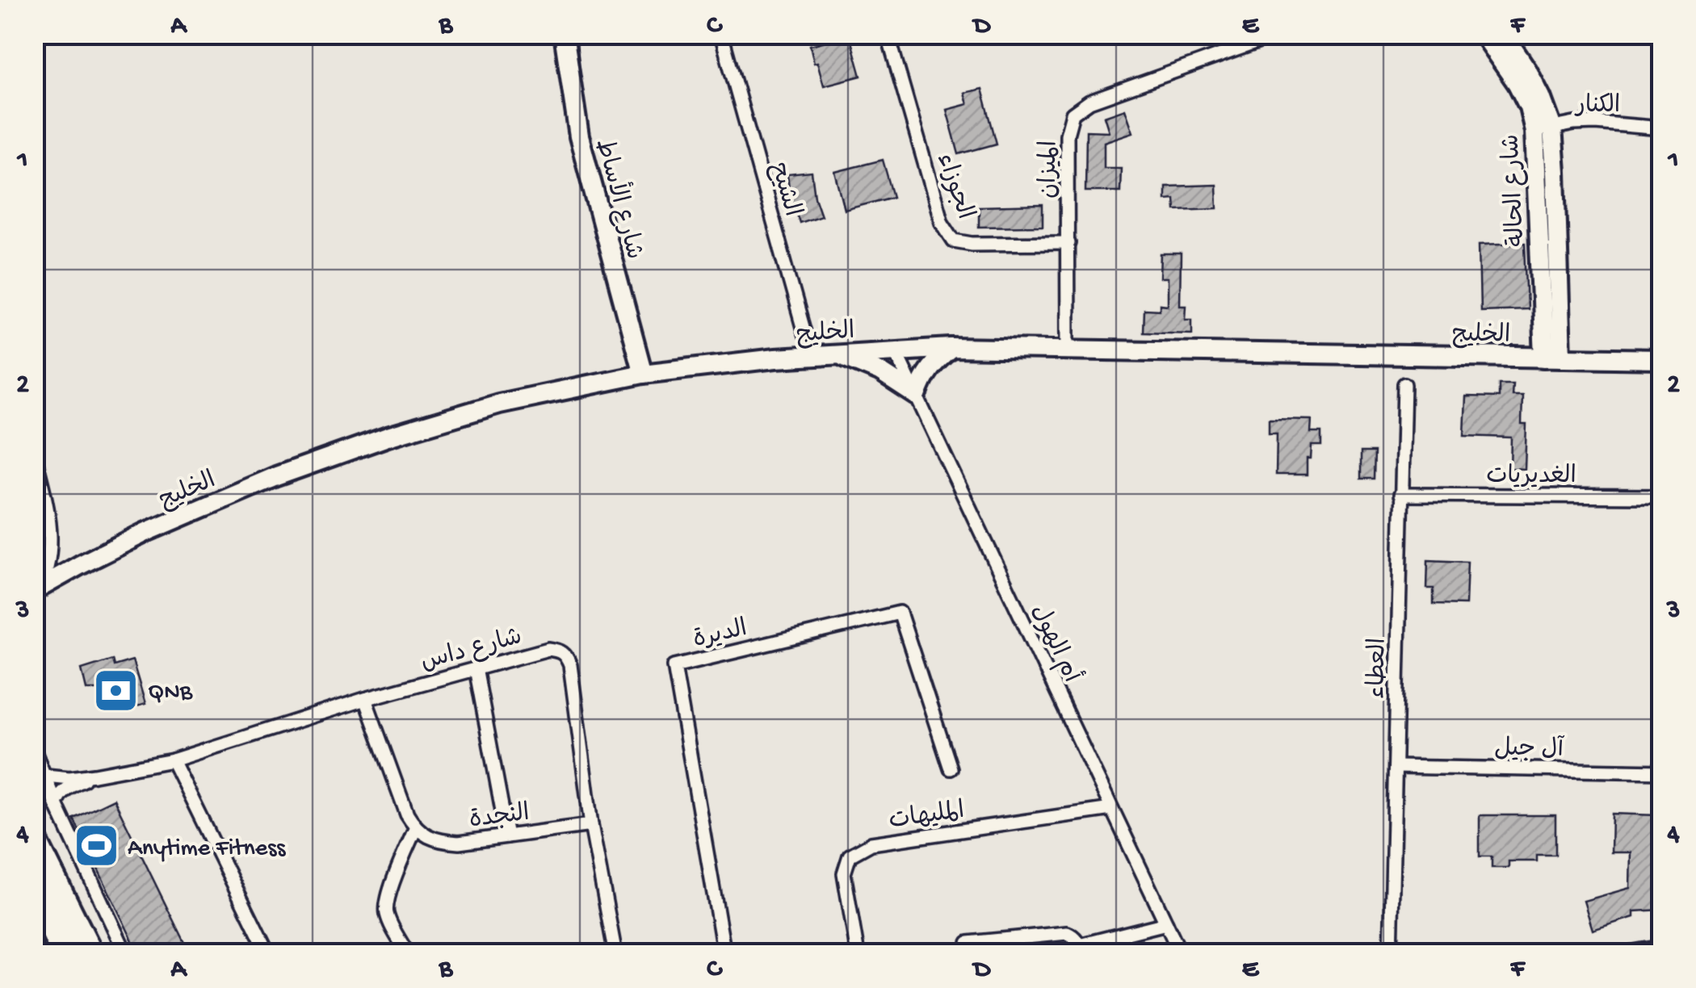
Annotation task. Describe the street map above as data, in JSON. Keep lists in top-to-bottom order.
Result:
{
  "streets": {
    "street": [
      "الكنار",
      "الميزان",
      "الجوزاء",
      "الشيح",
      "شارع الحالة",
      "شارع الأساط",
      "الخليج",
      "الغديريات",
      "الديرة",
      "أم الهول",
      "شارع داس",
      "العطاء",
      "آل جيل",
      "المليهات",
      "النجدة"
    ]
  },
  "crossings": [
    ["الكنار", "شارع الحالة"],
    ["الميزان", "الجوزاء"],
    ["الميزان", "الخليج"],
    ["الشيح", "الخليج"],
    ["شارع الحالة", "الخليج"],
    ["شارع الأساط", "الخليج"],
    ["الخليج", "أم الهول"],
    ["الغديريات", "العطاء"],
    ["أم الهول", "المليهات"],
    ["شارع داس", "النجدة"],
    ["العطاء", "آل جيل"]
  ],
  "places": {
    "bank": ["QNB"],
    "sports": ["Anytime Fitness"]
  },
  "grid": {
    "columns": [
      "A",
      "B",
      "C",
      "D",
      "E",
      "F"
    ],
    "rows": [
      "1",
      "2",
      "3",
      "4"
    ]
  }
}
